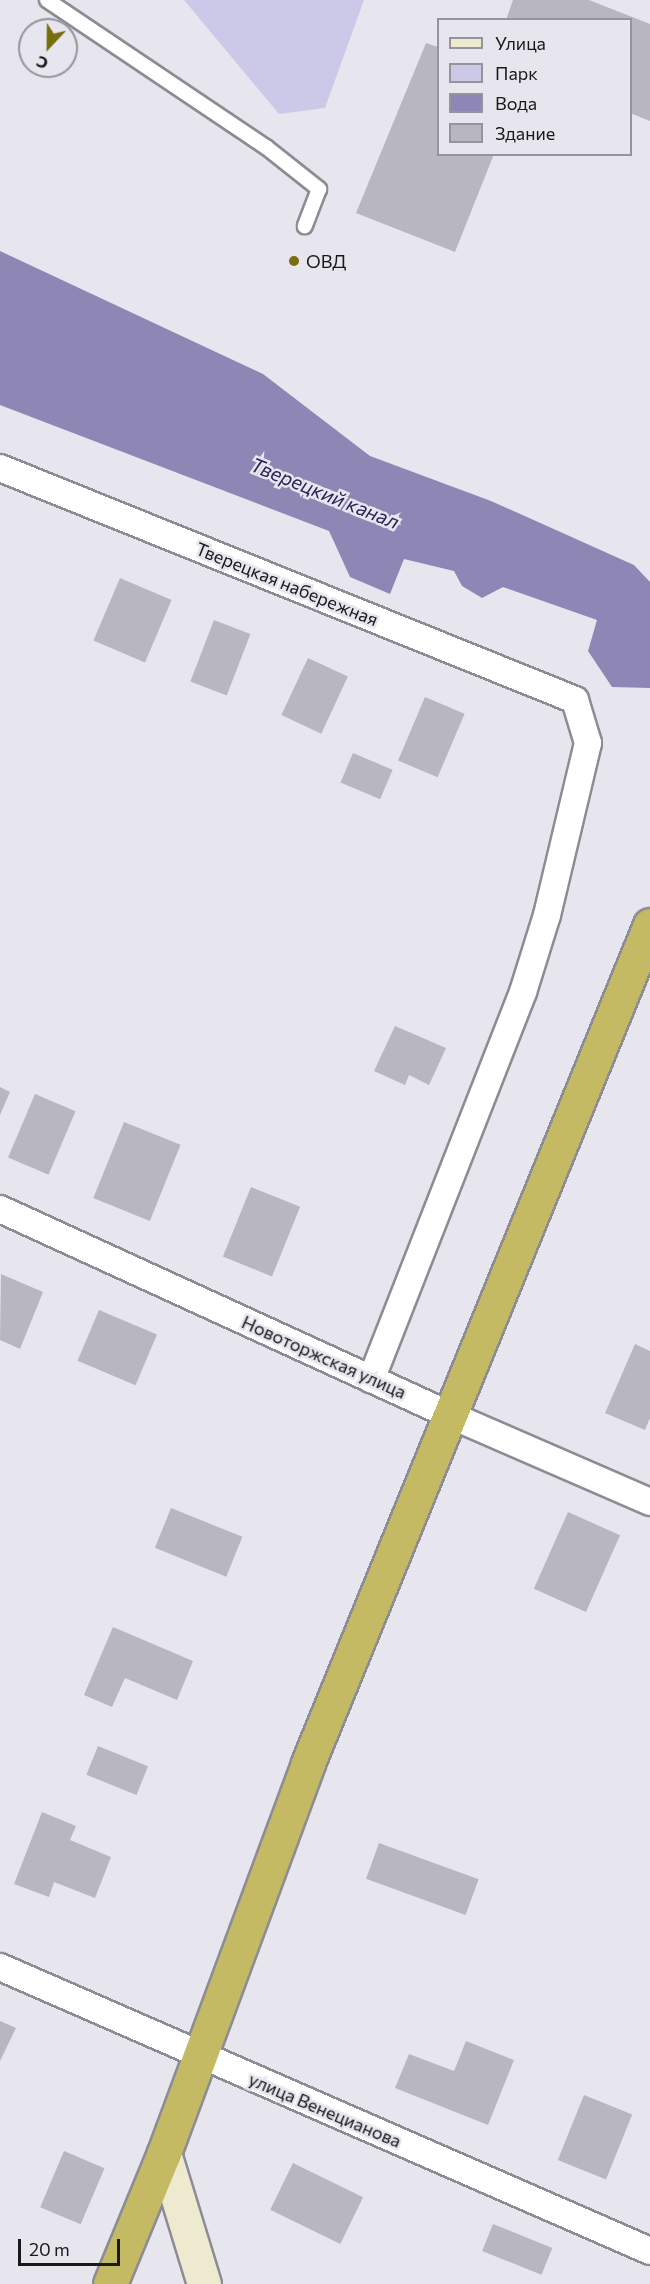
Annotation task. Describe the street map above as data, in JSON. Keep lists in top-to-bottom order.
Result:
{
  "streets": {
    "street": ["Тверецкая набережная", "Новоторжская улица", "улица Венецианова"]
  },
  "crossings": [
    ["Тверецкая набережная", "Новоторжская улица"]
  ],
  "water": ["Тверецкий канал"],
  "places": ["ОВД"],
  "legend": [
    "Улица",
    "Парк",
    "Вода",
    "Здание"
  ],
  "scale_bar": "20 m",
  "north": "bottom"
}
